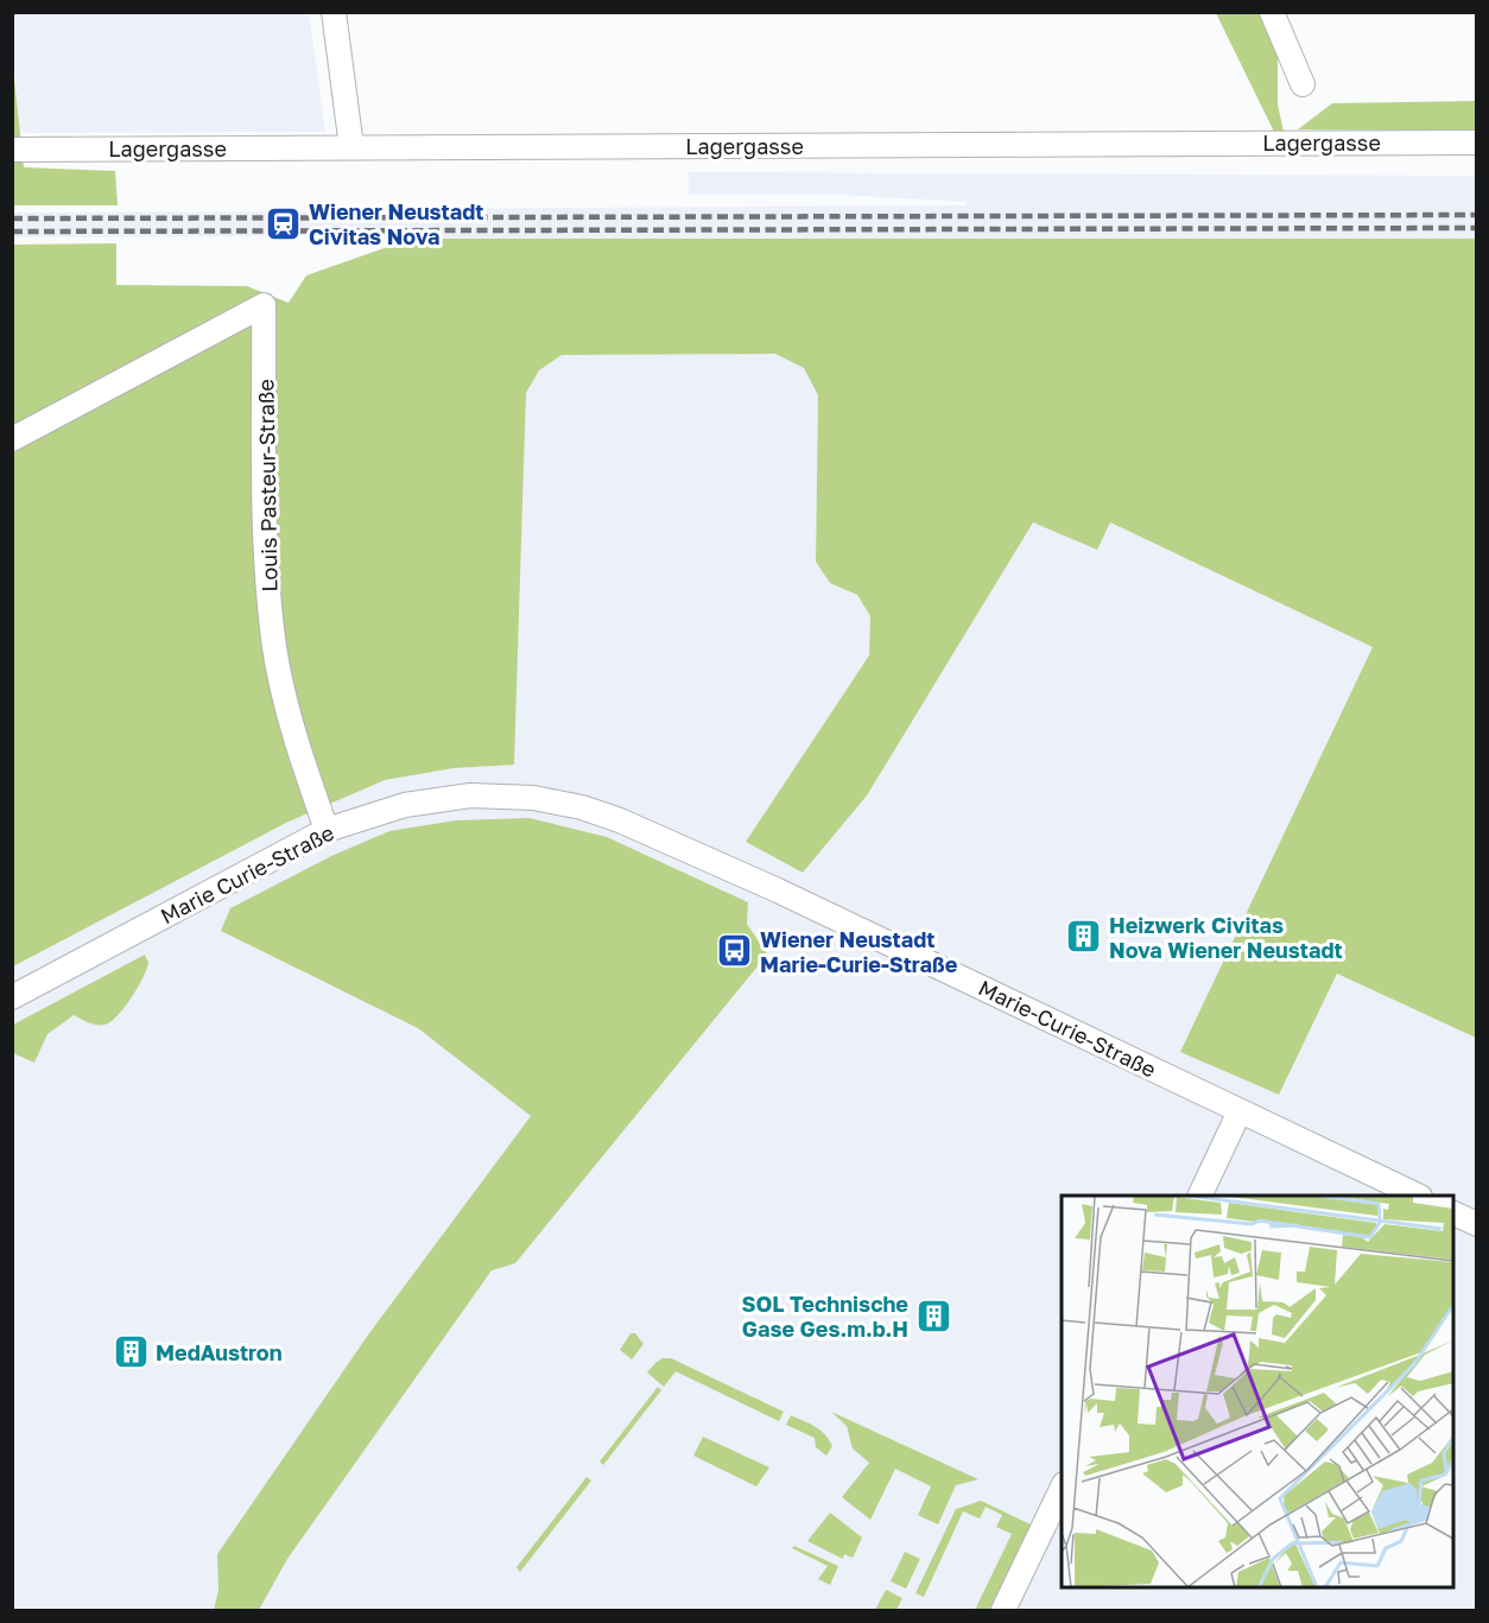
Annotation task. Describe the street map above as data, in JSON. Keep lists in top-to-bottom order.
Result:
{
  "streets": {
    "street": [
      "Lagergasse",
      "Louis Pasteur-Straße",
      "Marie Curie-Straße",
      "Marie-Curie-Straße"
    ]
  },
  "crossings": [
    ["Louis Pasteur-Straße", "Marie Curie-Straße"],
    ["Marie Curie-Straße", "Marie-Curie-Straße"]
  ],
  "places": {
    "station": ["Wiener Neustadt Civitas Nova"],
    "building": ["Heizwerk Civitas Nova Wiener Neustadt", "SOL Technische Gase Ges.m.b.H", "MedAustron"],
    "bus stop": ["Wiener Neustadt Marie-Curie-Straße"]
  }
}
